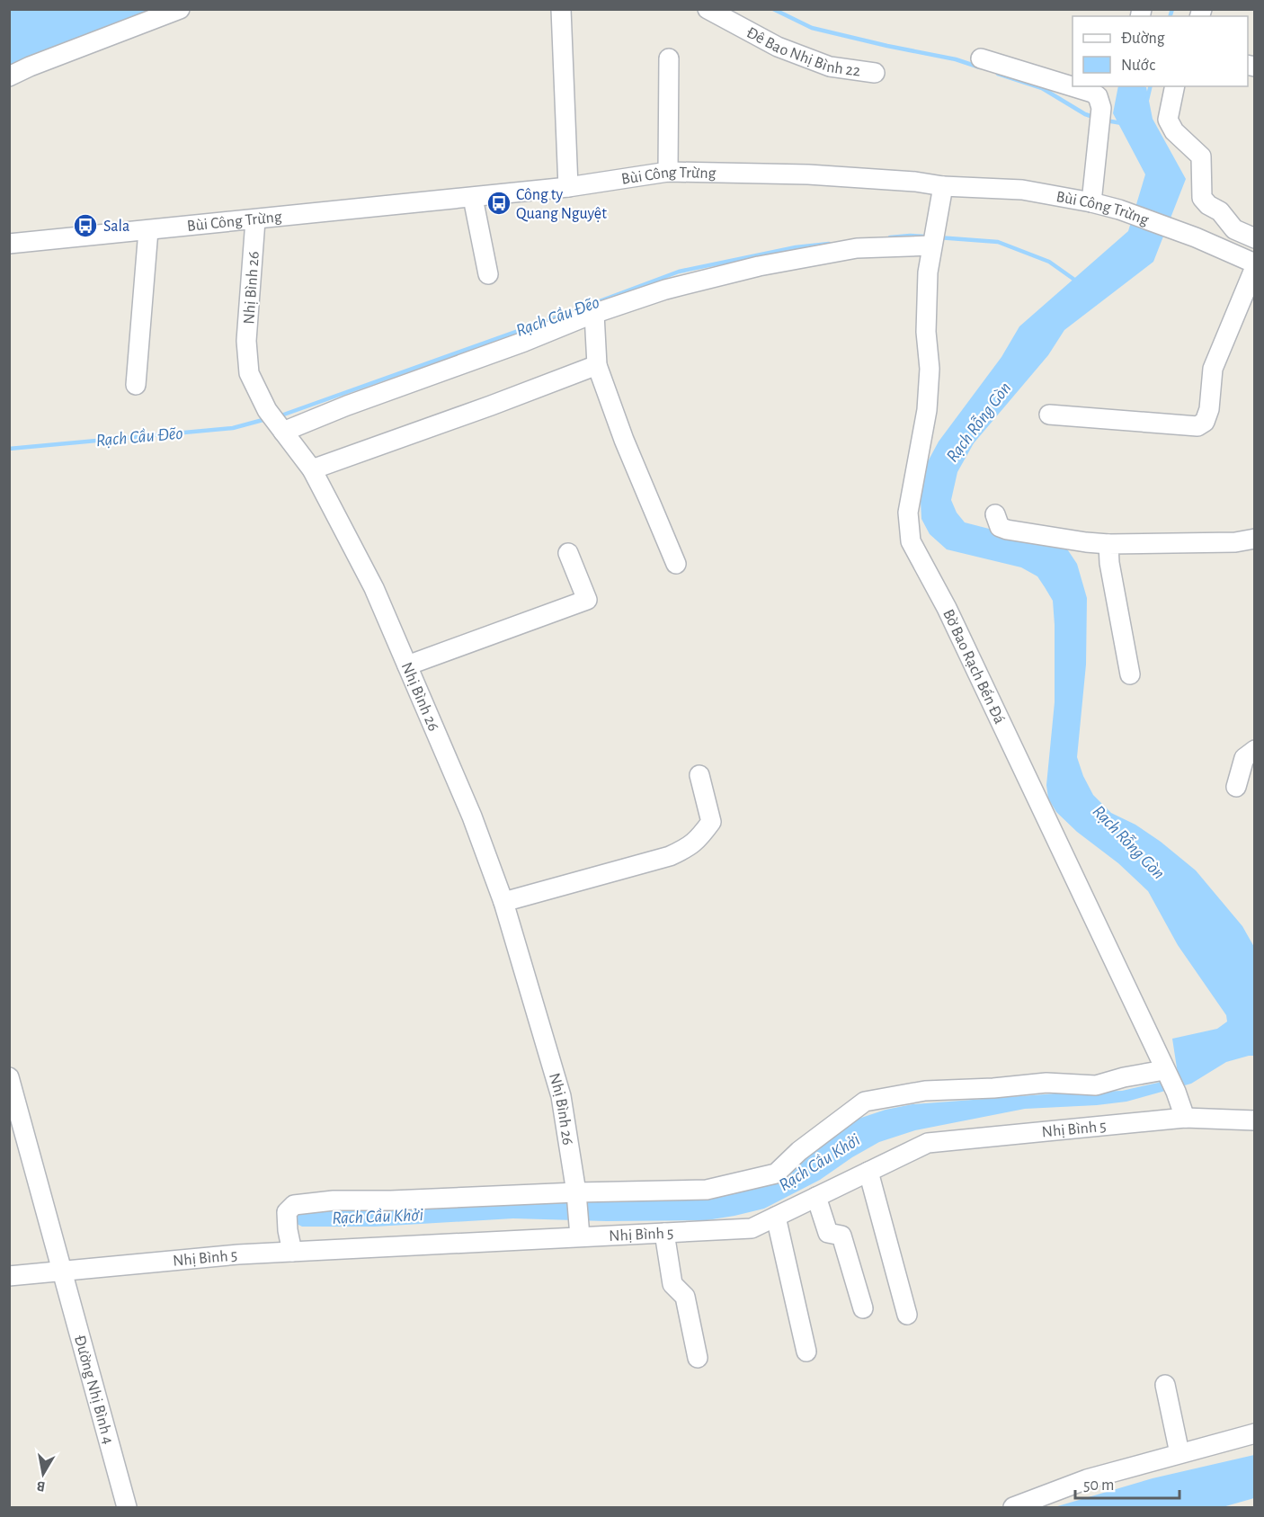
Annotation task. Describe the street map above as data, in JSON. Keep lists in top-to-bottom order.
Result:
{
  "streets": {
    "street": [
      "Đê Bao Nhị Bình 22",
      "Bùi Công Trừng",
      "Nhị Bình 26",
      "Bờ Bao Rạch Bến Đá",
      "Nhị Bình 5",
      "Đường Nhị Bình 4"
    ]
  },
  "crossings": [
    ["Bùi Công Trừng", "Nhị Bình 26"],
    ["Bùi Công Trừng", "Bờ Bao Rạch Bến Đá"],
    ["Nhị Bình 26", "Nhị Bình 5"],
    ["Bờ Bao Rạch Bến Đá", "Nhị Bình 5"],
    ["Nhị Bình 5", "Đường Nhị Bình 4"]
  ],
  "water": ["Rạch Cầu Đẽo", "Rạch Rỗng Gòn", "Rạch Cầu Khởi"],
  "places": {
    "bus stop": ["Công ty Quang Nguyệt", "Sala"]
  },
  "legend": ["Đường", "Nước"],
  "scale_bar": "50 m",
  "north": "bottom"
}
